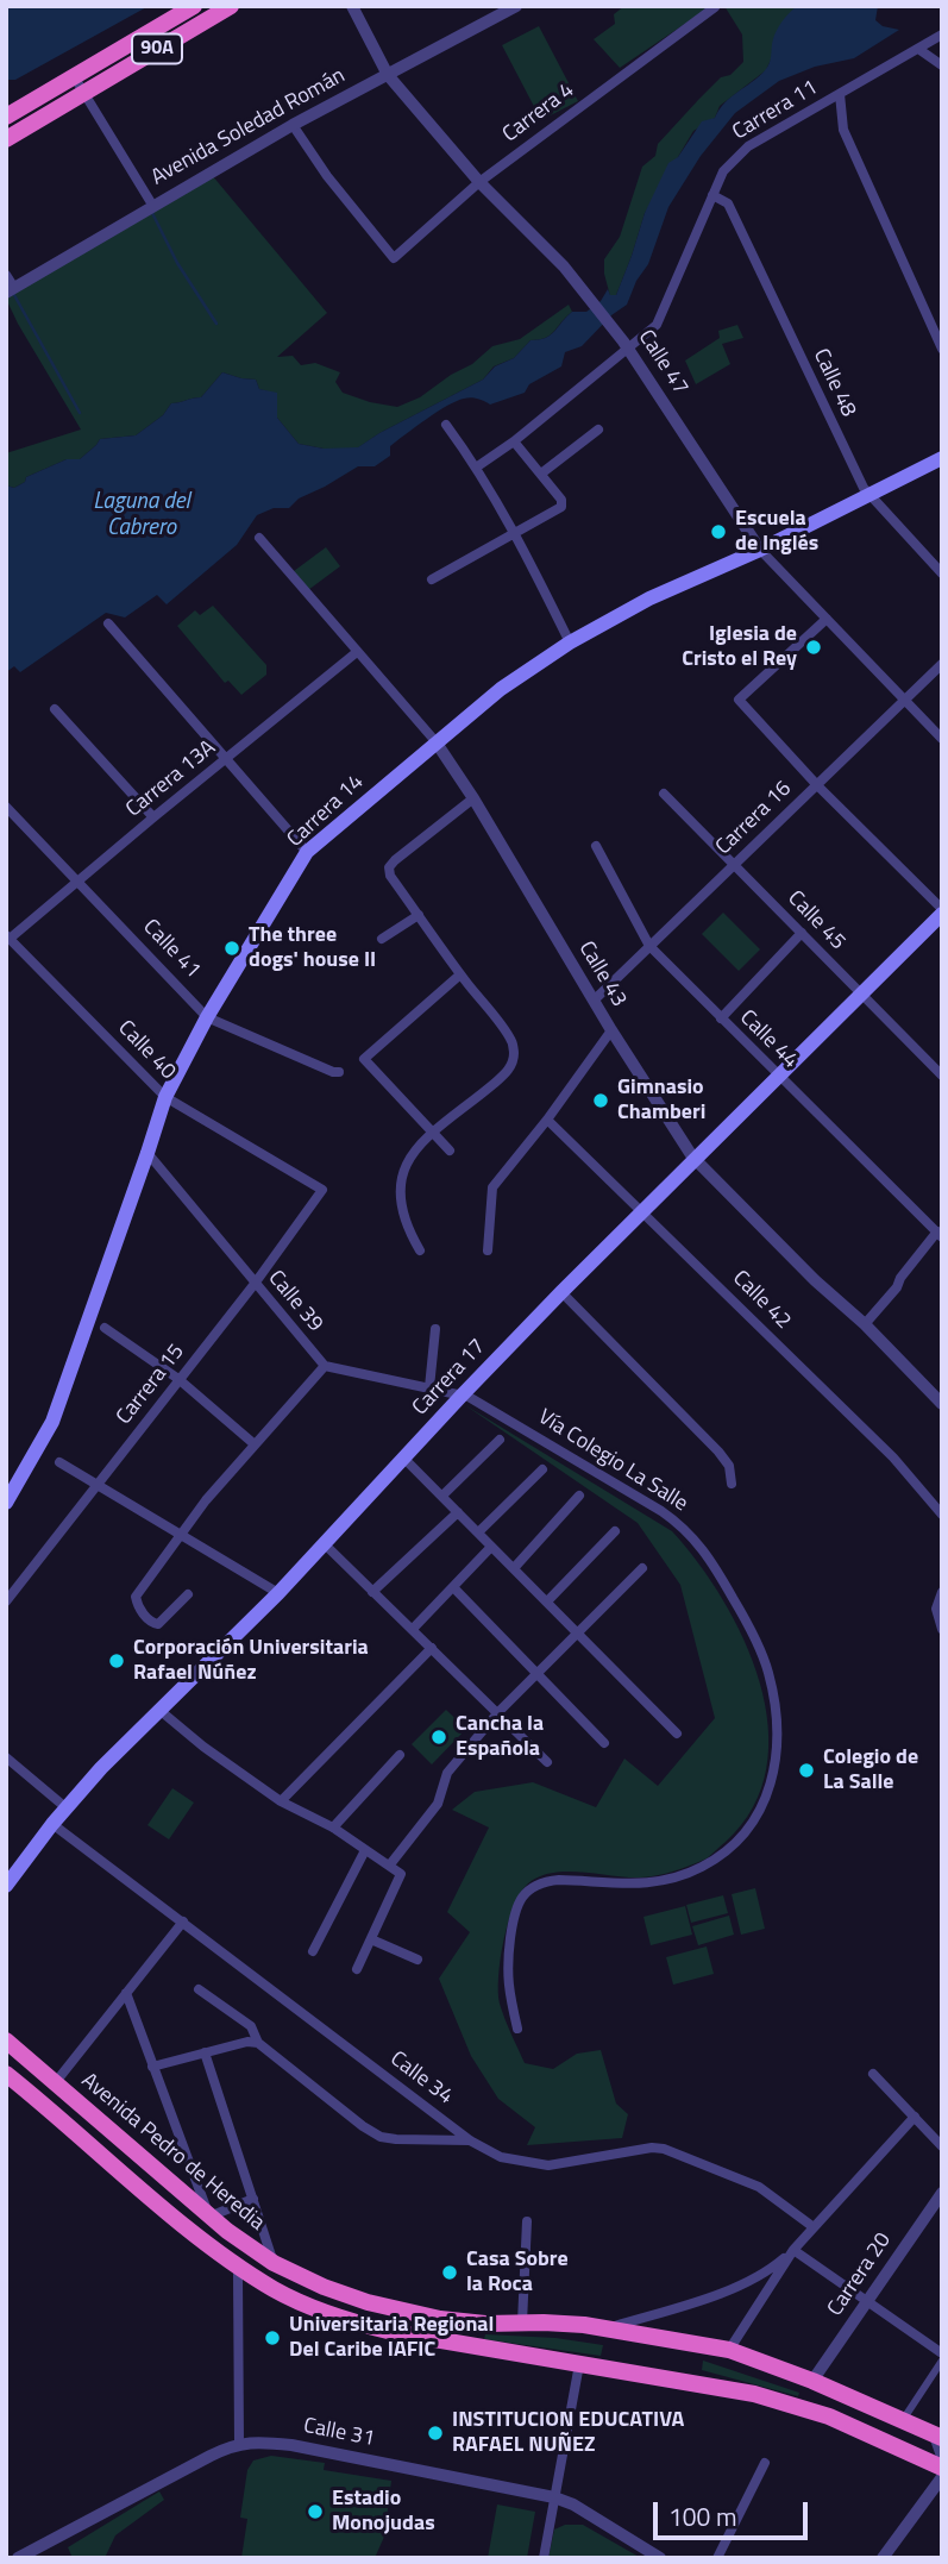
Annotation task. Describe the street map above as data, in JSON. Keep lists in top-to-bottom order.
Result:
{
  "streets": {
    "highway": ["90A", "Avenida Pedro de Heredia"],
    "main road": ["Carrera 14", "Carrera 17"],
    "street": [
      "Carrera 11",
      "Carrera 4",
      "Avenida Soledad Román",
      "Calle 47",
      "Calle 48",
      "Carrera 13A",
      "Carrera 16",
      "Calle 45",
      "Calle 41",
      "Calle 43",
      "Calle 44",
      "Calle 40",
      "Calle 42",
      "Calle 39",
      "Carrera 15",
      "Vía Colegio La Salle",
      "Calle 34",
      "Carrera 20",
      "Calle 31"
    ]
  },
  "crossings": [
    ["Carrera 11", "Calle 47"],
    ["Carrera 11", "Calle 48"],
    ["Carrera 4", "Avenida Soledad Román"],
    ["Carrera 4", "Calle 47"],
    ["Avenida Soledad Román", "Calle 47"],
    ["Calle 47", "Carrera 14"],
    ["Calle 47", "Carrera 16"],
    ["Calle 48", "Carrera 14"],
    ["Carrera 13A", "Calle 41"],
    ["Carrera 13A", "Calle 43"],
    ["Carrera 13A", "Calle 40"],
    ["Carrera 14", "Calle 41"],
    ["Carrera 14", "Calle 43"],
    ["Carrera 14", "Calle 40"],
    ["Carrera 14", "Calle 39"],
    ["Carrera 16", "Calle 45"],
    ["Carrera 16", "Calle 43"],
    ["Carrera 16", "Calle 44"],
    ["Calle 45", "Carrera 17"],
    ["Calle 43", "Carrera 17"],
    ["Calle 44", "Carrera 17"],
    ["Calle 40", "Carrera 15"],
    ["Calle 42", "Carrera 17"],
    ["Calle 39", "Carrera 15"],
    ["Carrera 17", "Vía Colegio La Salle"],
    ["Carrera 17", "Calle 34"],
    ["Avenida Pedro de Heredia", "Carrera 20"]
  ],
  "water": ["Laguna del Cabrero"],
  "places": [
    "Escuela de Inglés",
    "Iglesia de Cristo el Rey",
    "The three dogs' house II",
    "Gimnasio Chamberi",
    "Corporación Universitaria Rafael Núñez",
    "Cancha la Española",
    "Colegio de La Salle",
    "Casa Sobre la Roca",
    "Universitaria Regional Del Caribe IAFIC",
    "INSTITUCION EDUCATIVA RAFAEL NUÑEZ",
    "Estadio Monojudas"
  ],
  "scale_bar": "100 m"
}
